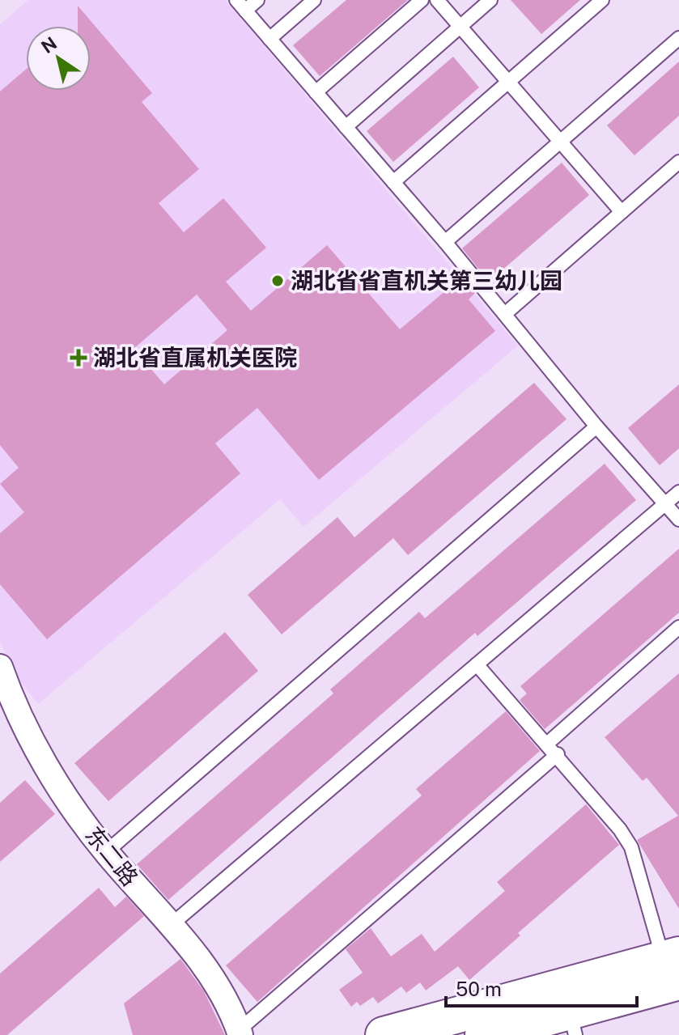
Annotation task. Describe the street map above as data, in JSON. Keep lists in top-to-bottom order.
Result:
{
  "streets": {
    "street": ["东二路"]
  },
  "places": {
    "other": ["湖北省省直机关第三幼儿园"],
    "health": ["湖北省直属机关医院"]
  },
  "scale_bar": "50 m",
  "north": "top left"
}
